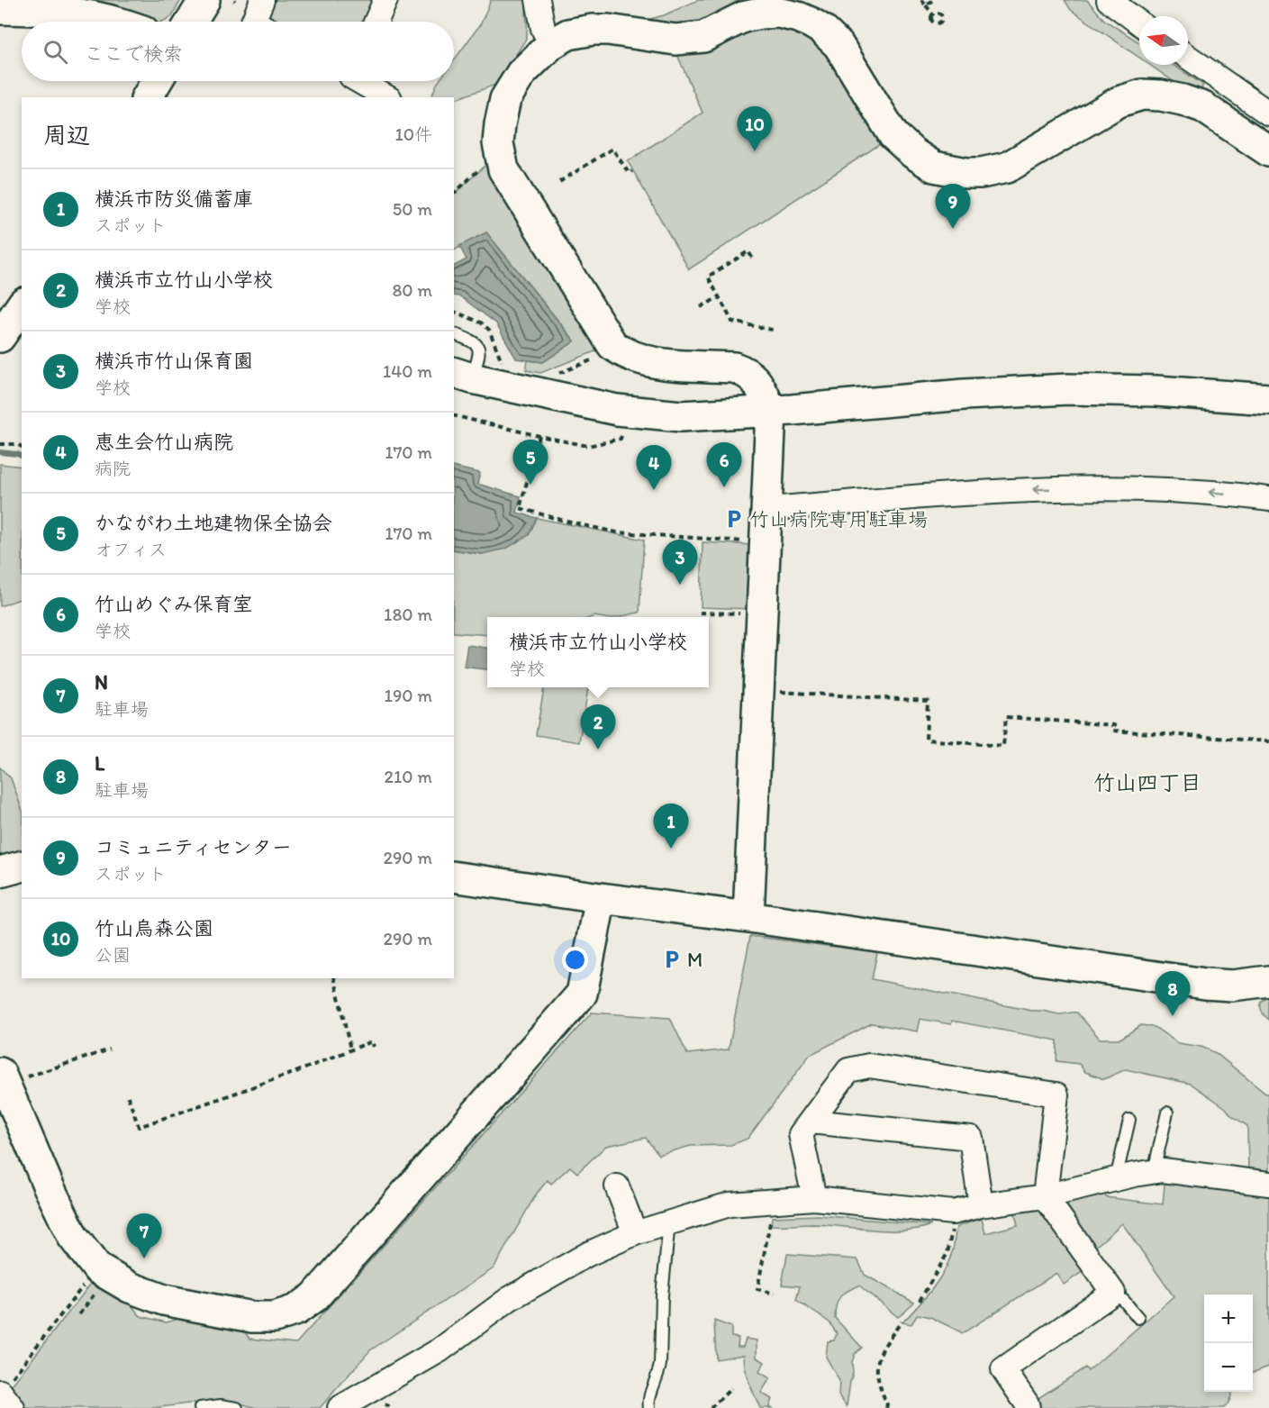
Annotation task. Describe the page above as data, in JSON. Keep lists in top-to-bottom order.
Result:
{
  "districts": ["竹山四丁目"],
  "places": {
    "parking": ["竹山病院専用駐車場", "M"]
  },
  "north": "left",
  "page": {
    "search": "ここで検索",
    "heading": ["周辺", "10件"],
    "pins": [
      "10",
      "9",
      "5",
      "6",
      "4",
      "3",
      "2",
      "1",
      "8",
      "7"
    ],
    "list": [
      {
        "mark": "1",
        "name": "横浜市防災備蓄庫",
        "note": "スポット",
        "value": "50 m"
      },
      {
        "mark": "2",
        "name": "横浜市立竹山小学校",
        "note": "学校",
        "value": "80 m"
      },
      {
        "mark": "3",
        "name": "横浜市竹山保育園",
        "note": "学校",
        "value": "140 m"
      },
      {
        "mark": "4",
        "name": "恵生会竹山病院",
        "note": "病院",
        "value": "170 m"
      },
      {
        "mark": "5",
        "name": "かながわ土地建物保全協会",
        "note": "オフィス",
        "value": "170 m"
      },
      {
        "mark": "6",
        "name": "竹山めぐみ保育室",
        "note": "学校",
        "value": "180 m"
      },
      {
        "mark": "7",
        "name": "N",
        "note": "駐車場",
        "value": "190 m"
      },
      {
        "mark": "8",
        "name": "L",
        "note": "駐車場",
        "value": "210 m"
      },
      {
        "mark": "9",
        "name": "コミュニティセンター",
        "note": "スポット",
        "value": "290 m"
      },
      {
        "mark": "10",
        "name": "竹山烏森公園",
        "note": "公園",
        "value": "290 m"
      }
    ],
    "popup": ["横浜市立竹山小学校", "学校"],
    "map_buttons": ["+", "−"]
  }
}
